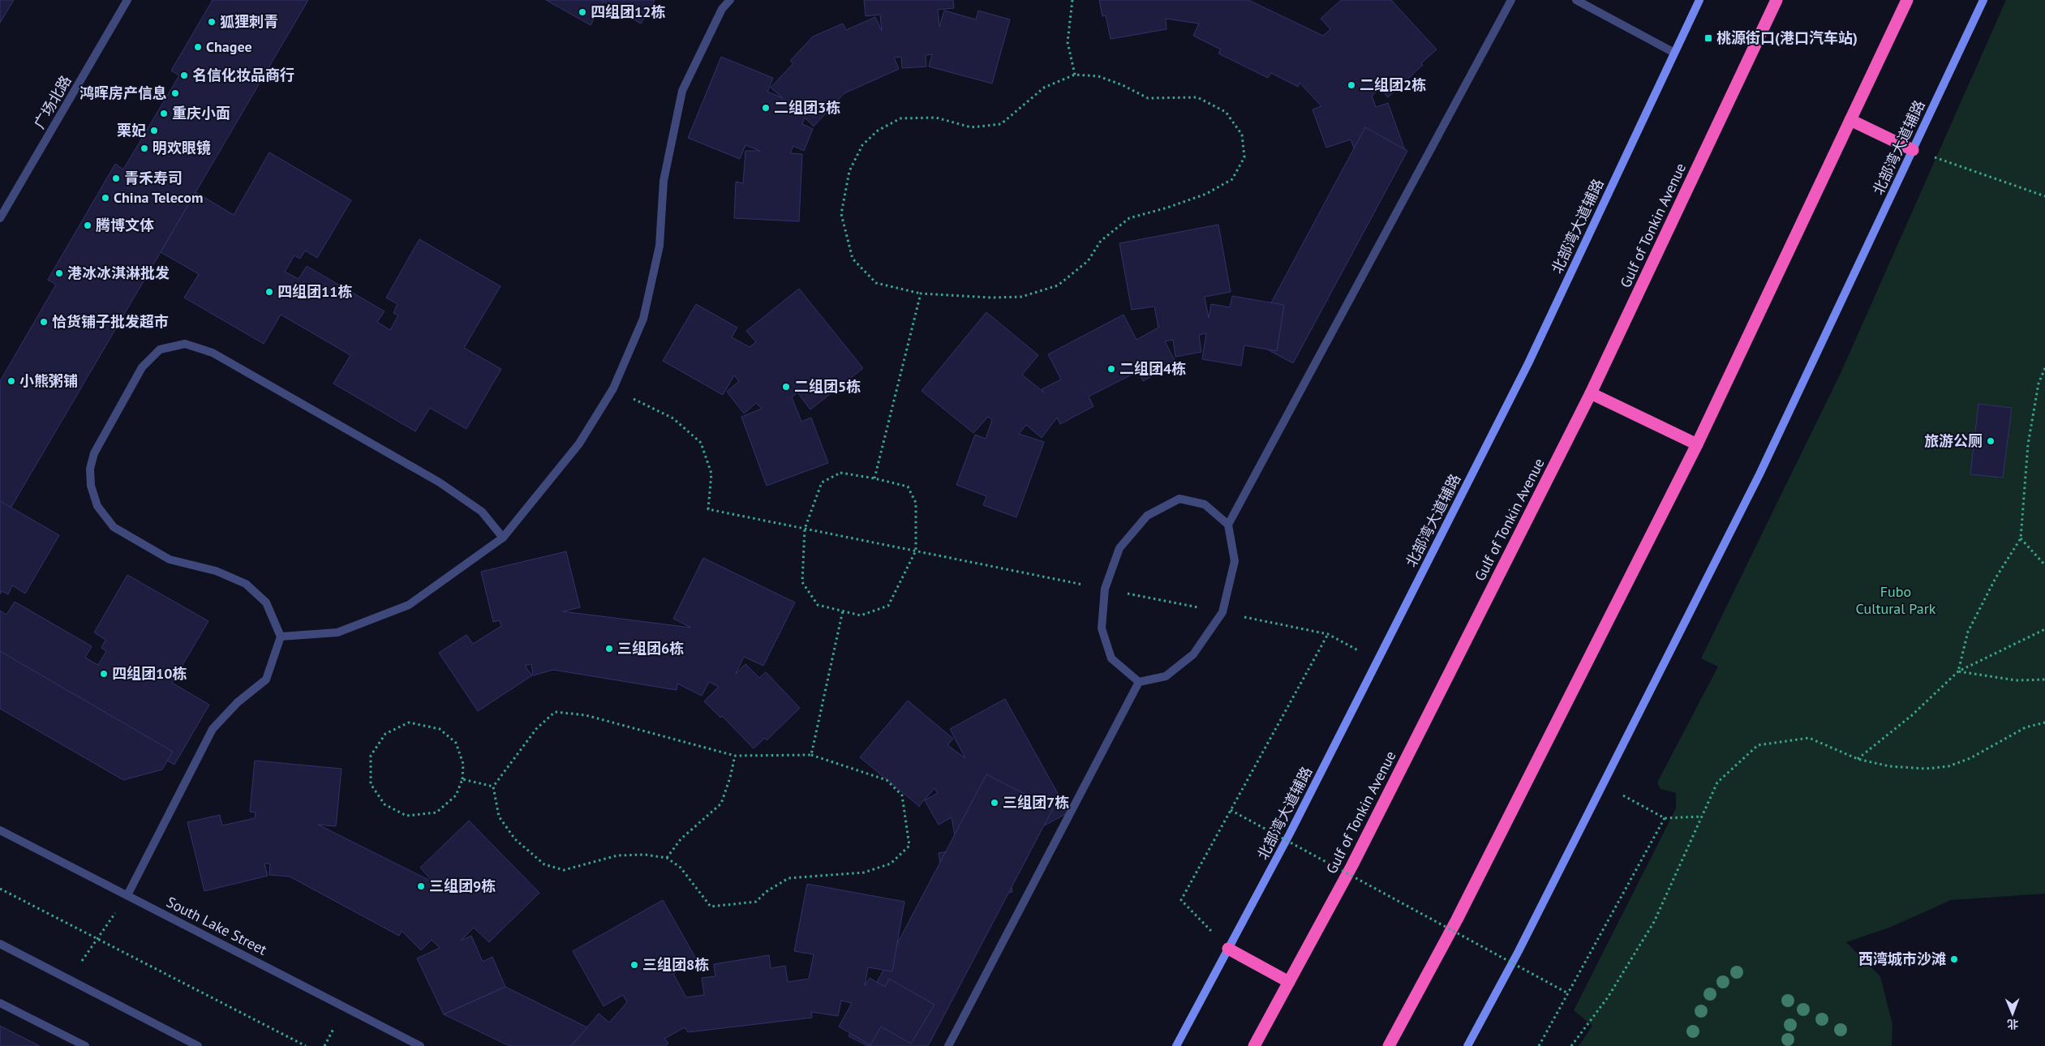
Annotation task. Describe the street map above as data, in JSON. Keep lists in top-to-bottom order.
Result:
{
  "streets": {
    "highway": ["Gulf of Tonkin Avenue"],
    "main road": ["北部湾大道辅路"],
    "street": ["广场北路", "South Lake Street"]
  },
  "parks": ["Fubo Cultural Park"],
  "places": {
    "other": [
      "四组团12栋",
      "狐狸刺青",
      "Chagee",
      "名信化妆品商行",
      "二组团2栋",
      "鸿晖房产信息",
      "二组团3栋",
      "重庆小面",
      "栗妃",
      "明欢眼镜",
      "青禾寿司",
      "China Telecom",
      "腾博文体",
      "港冰冰淇淋批发",
      "四组团11栋",
      "恰货铺子批发超市",
      "二组团4栋",
      "小熊粥铺",
      "二组团5栋",
      "旅游公厕",
      "三组团6栋",
      "四组团10栋",
      "三组团7栋",
      "三组团9栋",
      "西湾城市沙滩",
      "三组团8栋"
    ],
    "transit": ["桃源街口(港口汽车站)"]
  },
  "north": "bottom"
}
